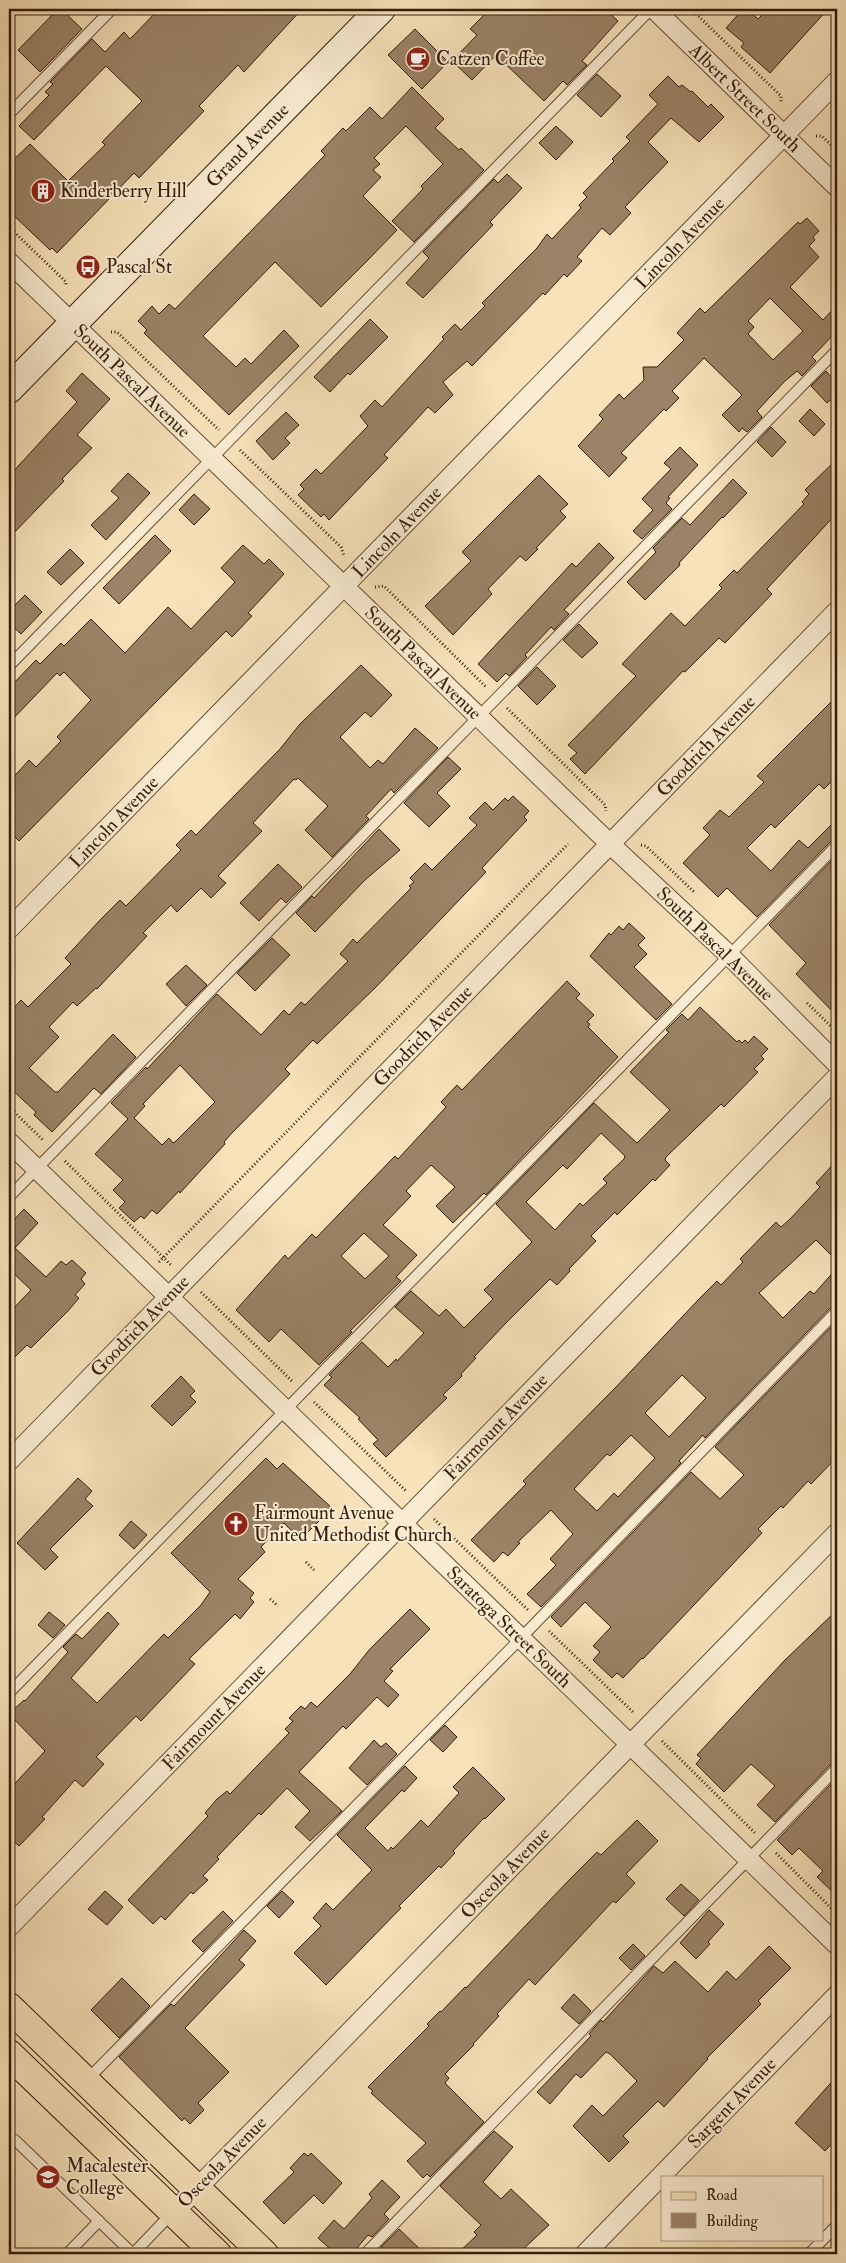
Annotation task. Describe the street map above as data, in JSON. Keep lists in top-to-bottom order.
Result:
{
  "streets": {
    "main road": ["Grand Avenue"],
    "street": [
      "Albert Street South",
      "Lincoln Avenue",
      "South Pascal Avenue",
      "Goodrich Avenue",
      "Fairmount Avenue",
      "Saratoga Street South",
      "Osceola Avenue",
      "Sargent Avenue"
    ]
  },
  "crossings": [
    ["Albert Street South", "Lincoln Avenue"],
    ["Grand Avenue", "South Pascal Avenue"],
    ["Lincoln Avenue", "South Pascal Avenue"],
    ["South Pascal Avenue", "Goodrich Avenue"],
    ["Goodrich Avenue", "Saratoga Street South"],
    ["Fairmount Avenue", "Saratoga Street South"],
    ["Saratoga Street South", "Osceola Avenue"]
  ],
  "places": {
    "cafe": ["Catzen Coffee"],
    "building": ["Kinderberry Hill"],
    "bus stop": ["Pascal St"],
    "church": ["Fairmount Avenue United Methodist Church"],
    "school or university": ["Macalester College"]
  },
  "legend": ["Road", "Building"]
}
